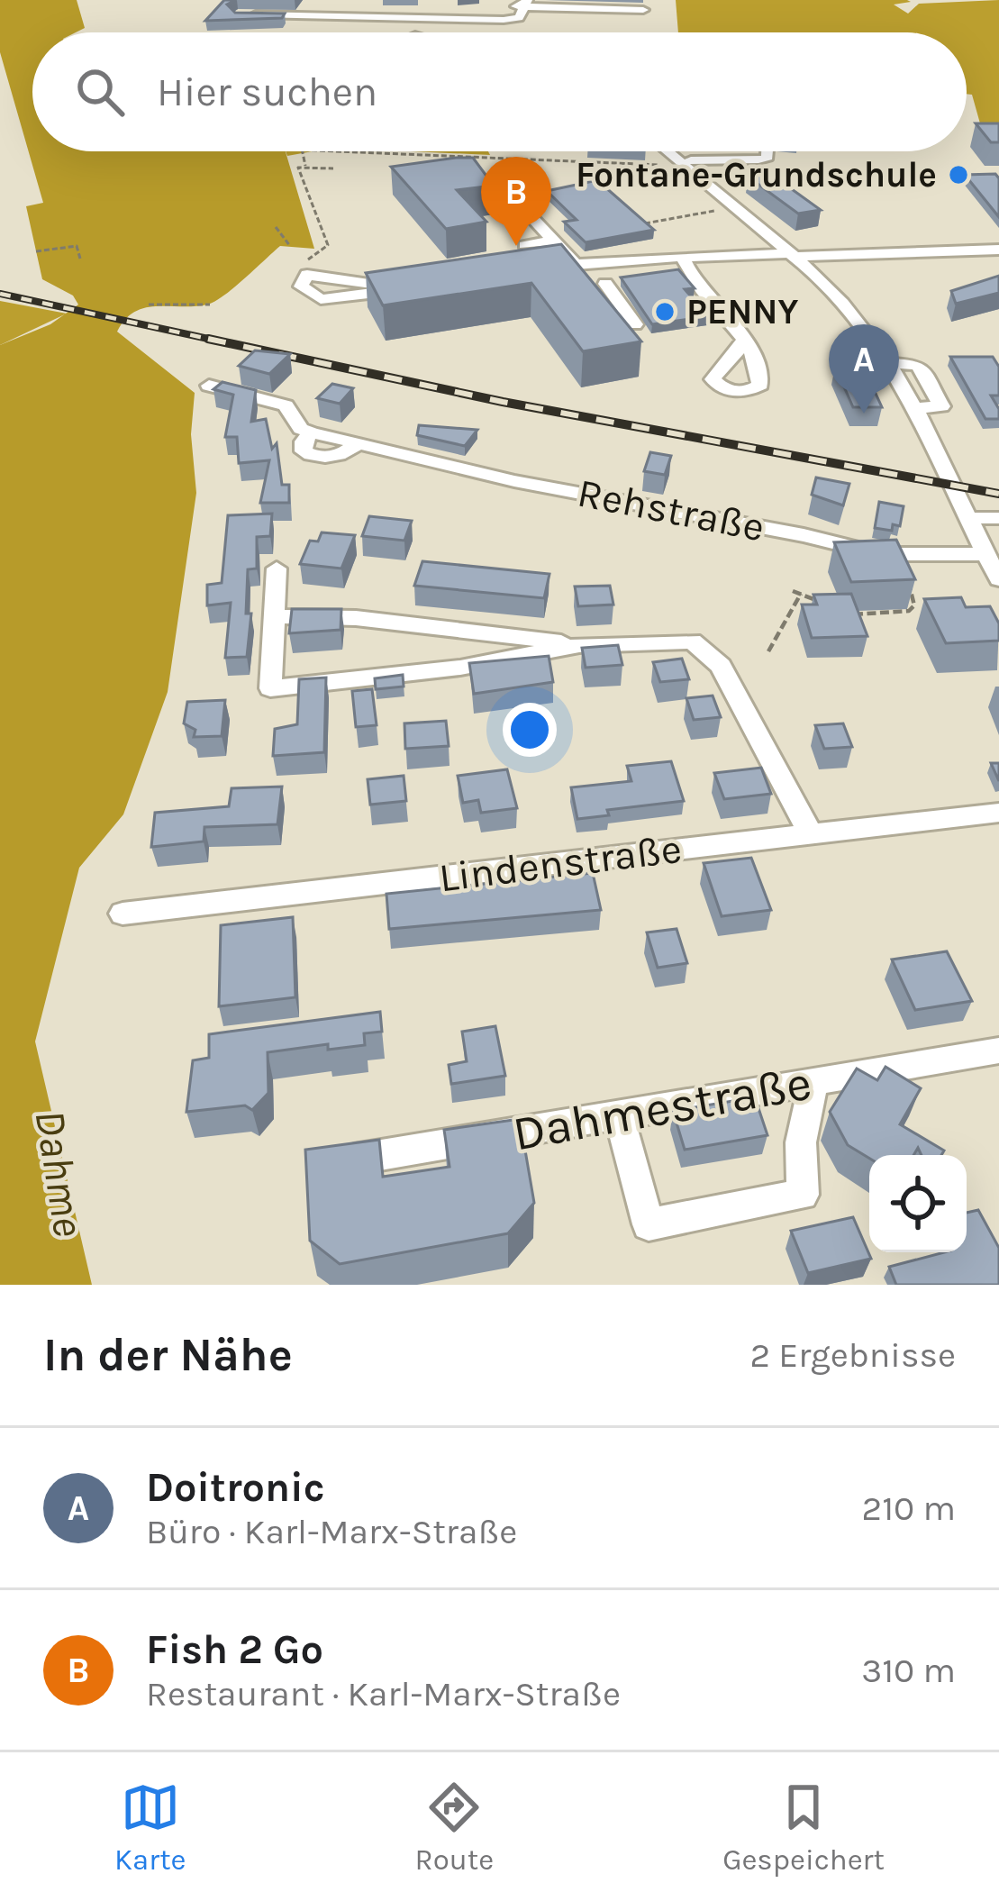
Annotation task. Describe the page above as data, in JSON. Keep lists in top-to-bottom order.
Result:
{
  "streets": {
    "street": ["Rehstraße", "Lindenstraße", "Dahmestraße"]
  },
  "water": ["Dahme"],
  "places": ["Fontane-Grundschule", "PENNY"],
  "page": {
    "search": "Hier suchen",
    "pins": ["B", "A"],
    "heading": ["In der Nähe", "2 Ergebnisse"],
    "list": [
      {
        "mark": "A",
        "name": "Doitronic",
        "note": "Büro · Karl-Marx-Straße",
        "value": "210 m"
      },
      {
        "mark": "B",
        "name": "Fish 2 Go",
        "note": "Restaurant · Karl-Marx-Straße",
        "value": "310 m"
      }
    ],
    "nav": ["Karte", "Route", "Gespeichert"]
  }
}
